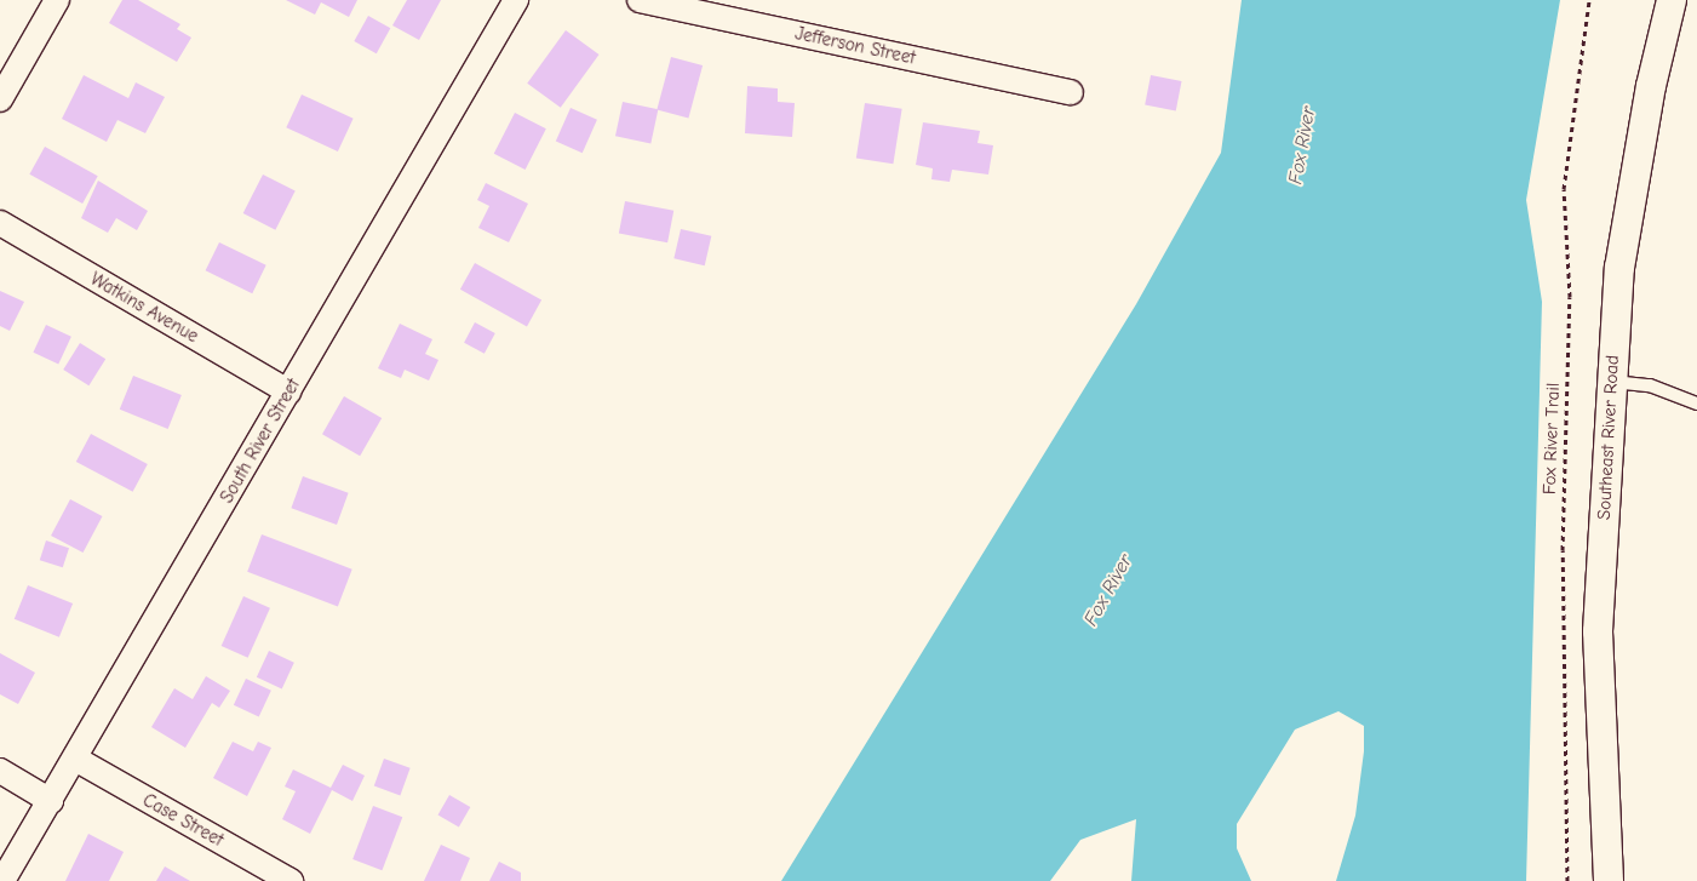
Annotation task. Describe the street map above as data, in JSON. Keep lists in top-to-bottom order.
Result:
{
  "streets": {
    "street": [
      "Jefferson Street",
      "Watkins Avenue",
      "Southeast River Road",
      "South River Street",
      "Case Street"
    ],
    "path": ["Fox River Trail"]
  },
  "crossings": [
    ["Watkins Avenue", "South River Street"],
    ["South River Street", "Case Street"]
  ],
  "water": ["Fox River"]
}
